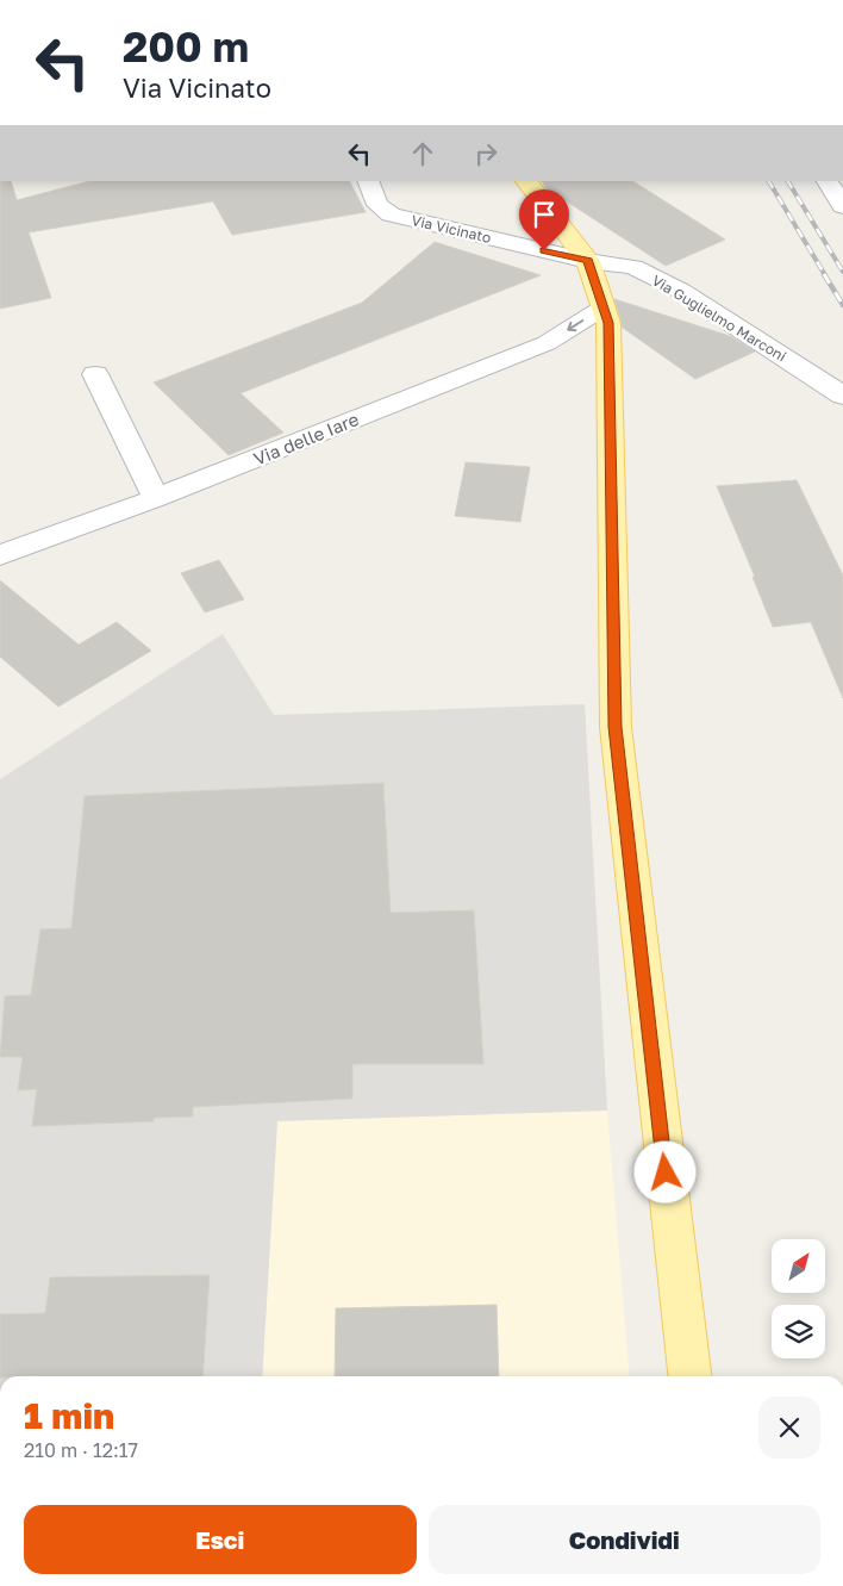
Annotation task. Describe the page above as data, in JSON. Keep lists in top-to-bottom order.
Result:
{
  "streets": {
    "street": ["Via Vicinato", "Via Guglielmo Marconi", "Via delle Iare"]
  },
  "crossings": [
    ["Via Vicinato", "Via Guglielmo Marconi"]
  ],
  "one_way": ["Via delle Iare"],
  "north": "top right",
  "page": {
    "turn": ["200 m", "Via Vicinato"],
    "heading": ["1 min", "210 m · 12:17"],
    "buttons": ["Esci", "Condividi"]
  }
}
